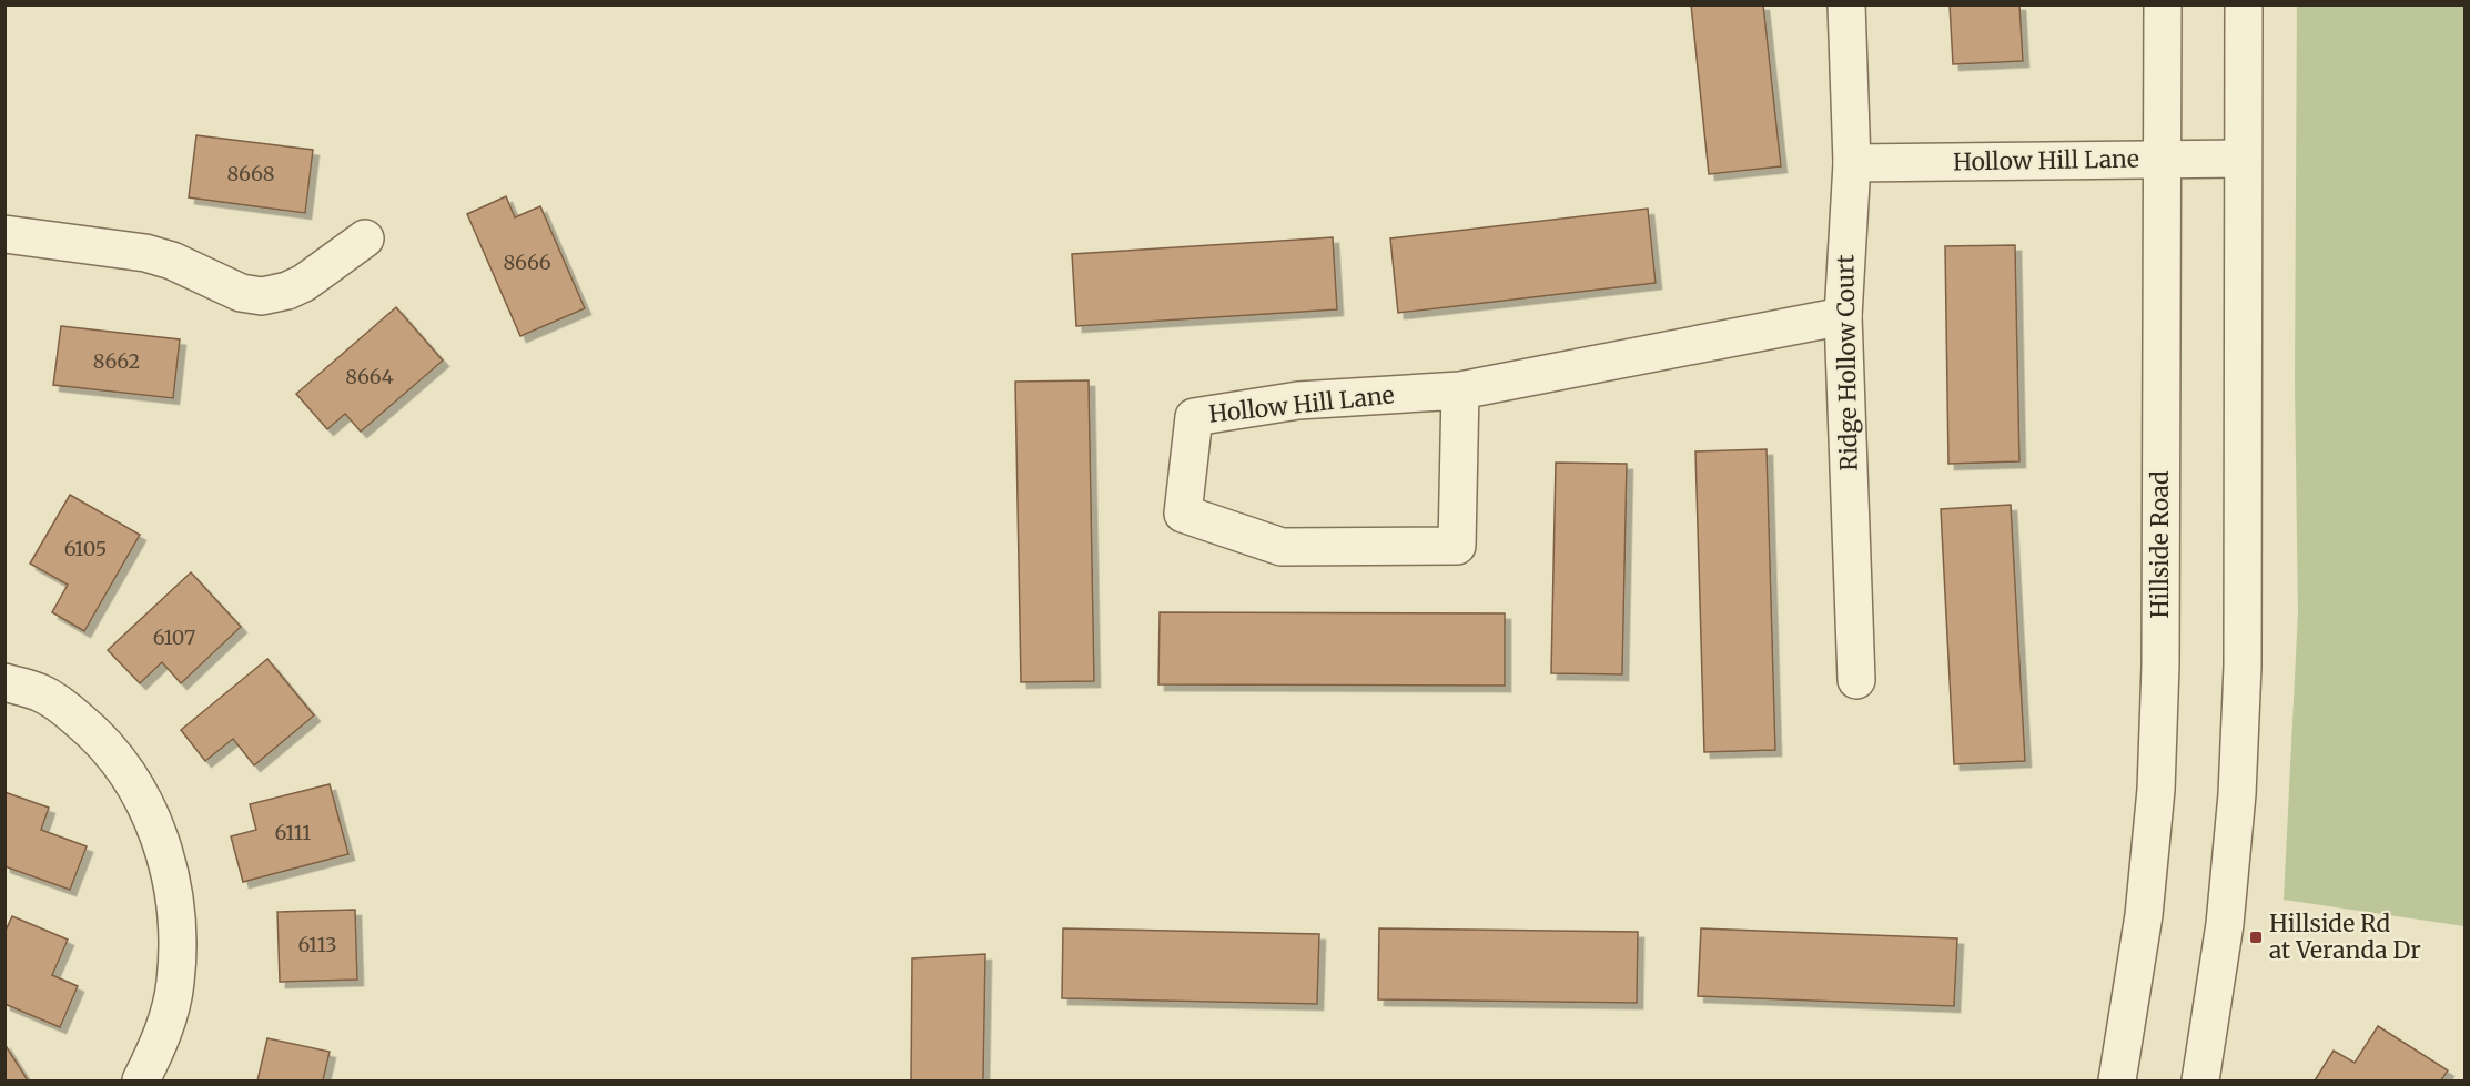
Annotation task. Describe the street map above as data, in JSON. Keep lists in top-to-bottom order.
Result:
{
  "streets": {
    "street": ["Hollow Hill Lane", "Ridge Hollow Court", "Hillside Road"]
  },
  "crossings": [
    ["Hollow Hill Lane", "Ridge Hollow Court"],
    ["Hollow Hill Lane", "Hillside Road"]
  ],
  "places": {
    "transit": ["Hillside Rd at Veranda Dr"]
  },
  "house_numbers": [
    "8668",
    "8666",
    "8662",
    "8664",
    "6105",
    "6107",
    "6111",
    "6113"
  ]
}
